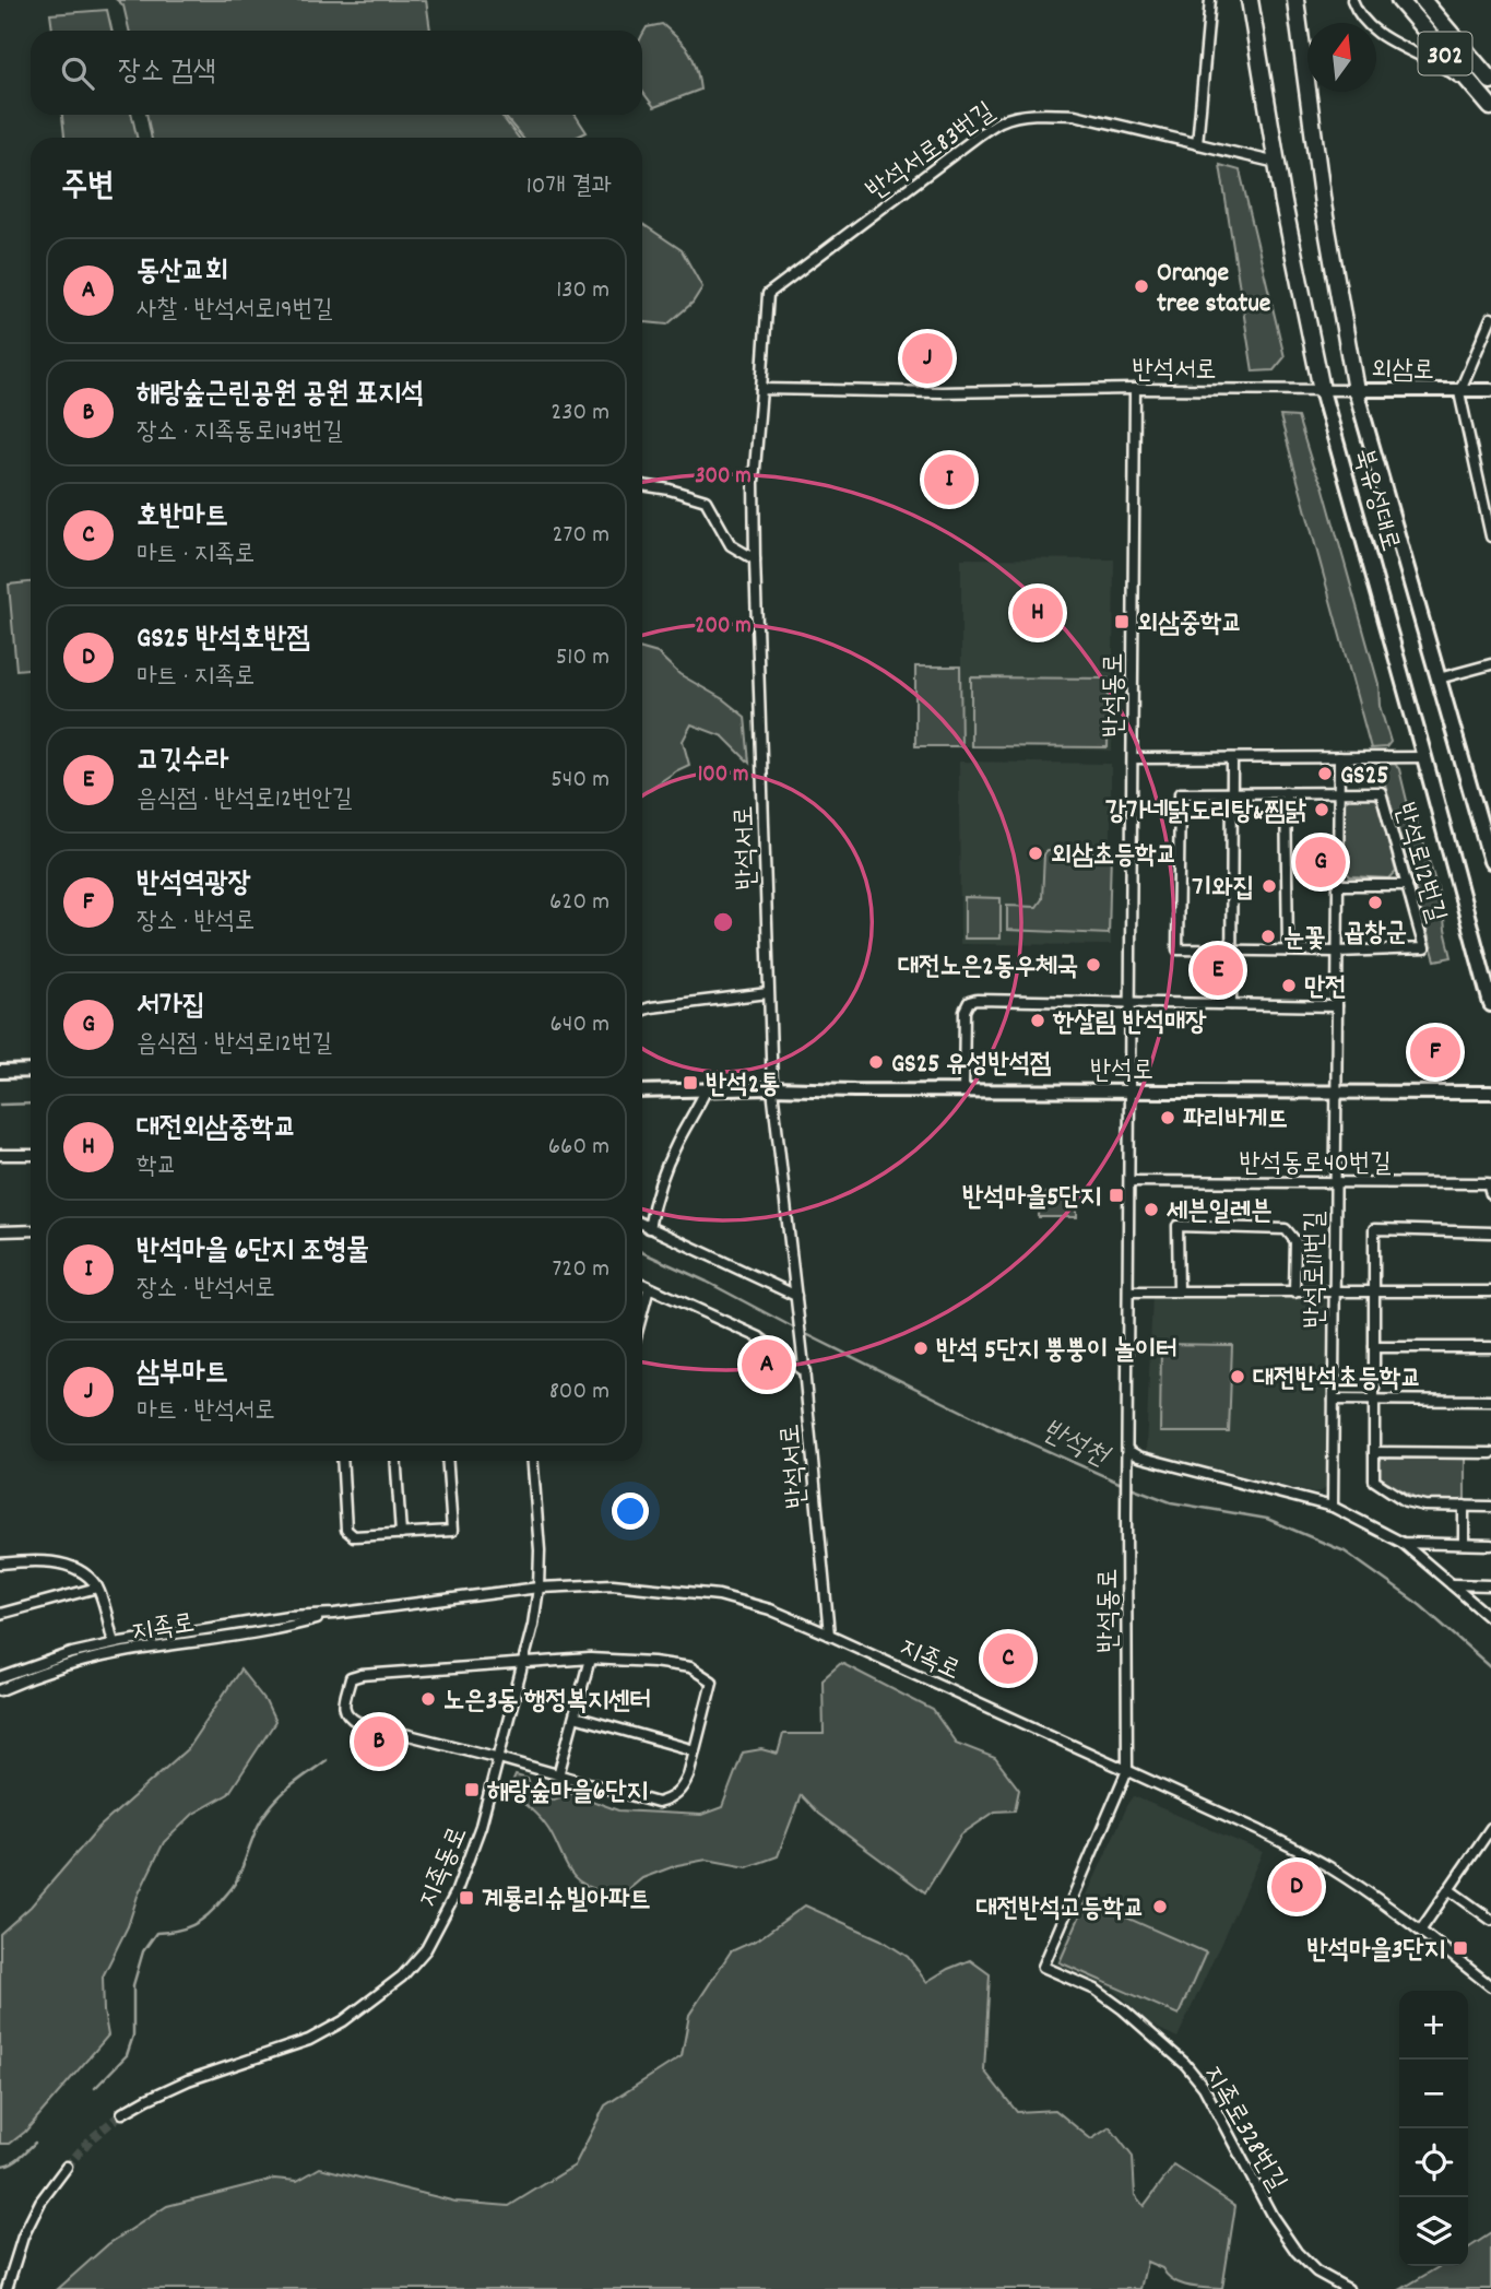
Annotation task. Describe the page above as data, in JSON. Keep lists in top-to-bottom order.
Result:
{
  "streets": {
    "highway": ["302", "북유성대로"],
    "street": [
      "반석서로83번길",
      "반석서로",
      "외삼로",
      "반석동로",
      "반석로12번길",
      "반석로",
      "반석동로40번길",
      "반석로11번길",
      "지족로",
      "지족동로",
      "지족로328번길"
    ]
  },
  "crossings": [
    ["반석서로83번길", "반석서로"],
    ["반석서로83번길", "북유성대로"],
    ["반석서로", "외삼로"],
    ["반석서로", "북유성대로"],
    ["반석서로", "반석동로"],
    ["반석서로", "반석로"],
    ["반석서로", "지족로"],
    ["외삼로", "북유성대로"],
    ["반석동로", "반석로"],
    ["반석동로", "반석동로40번길"],
    ["반석동로", "지족로"],
    ["반석동로", "지족로328번길"],
    ["반석로", "반석로11번길"],
    ["반석동로40번길", "반석로11번길"],
    ["지족로", "지족동로"],
    ["지족로", "지족로328번길"]
  ],
  "water": ["반석천"],
  "places": {
    "other": [
      "Orange tree statue",
      "GS25",
      "강가네닭도리탕&찜닭",
      "외삼초등학교",
      "기와집",
      "곱창군",
      "눈꽃",
      "대전노은2동우체국",
      "만전",
      "한살림 반석매장",
      "GS25 유성반석점",
      "파리바게뜨",
      "세븐일레븐",
      "반석 5단지 뿡뿡이 놀이터",
      "대전반석초등학교",
      "노은3동 행정복지센터",
      "대전반석고등학교"
    ],
    "transit": [
      "외삼중학교",
      "반석2통",
      "반석마을5단지",
      "해랑숲마을6단지",
      "계룡리슈빌아파트",
      "반석마을3단지"
    ]
  },
  "north": "top",
  "page": {
    "search": "장소 검색",
    "heading": ["주변", "10개 결과"],
    "list": [
      {
        "mark": "A",
        "name": "동산교회",
        "note": "사찰 · 반석서로19번길",
        "value": "130 m"
      },
      {
        "mark": "B",
        "name": "해랑숲근린공원 공원 표지석",
        "note": "장소 · 지족동로143번길",
        "value": "230 m"
      },
      {
        "mark": "C",
        "name": "호반마트",
        "note": "마트 · 지족로",
        "value": "270 m"
      },
      {
        "mark": "D",
        "name": "GS25 반석호반점",
        "note": "마트 · 지족로",
        "value": "510 m"
      },
      {
        "mark": "E",
        "name": "고깃수라",
        "note": "음식점 · 반석로12번안길",
        "value": "540 m"
      },
      {
        "mark": "F",
        "name": "반석역광장",
        "note": "장소 · 반석로",
        "value": "620 m"
      },
      {
        "mark": "G",
        "name": "서가집",
        "note": "음식점 · 반석로12번길",
        "value": "640 m"
      },
      {
        "mark": "H",
        "name": "대전외삼중학교",
        "note": "학교",
        "value": "660 m"
      },
      {
        "mark": "I",
        "name": "반석마을 6단지 조형물",
        "note": "장소 · 반석서로",
        "value": "720 m"
      },
      {
        "mark": "J",
        "name": "삼부마트",
        "note": "마트 · 반석서로",
        "value": "800 m"
      }
    ],
    "pins": [
      "J",
      "I",
      "H",
      "G",
      "E",
      "F",
      "A",
      "C",
      "B",
      "D"
    ],
    "map_buttons": ["+", "−"]
  },
  "rings": ["300 m", "200 m", "100 m"]
}
